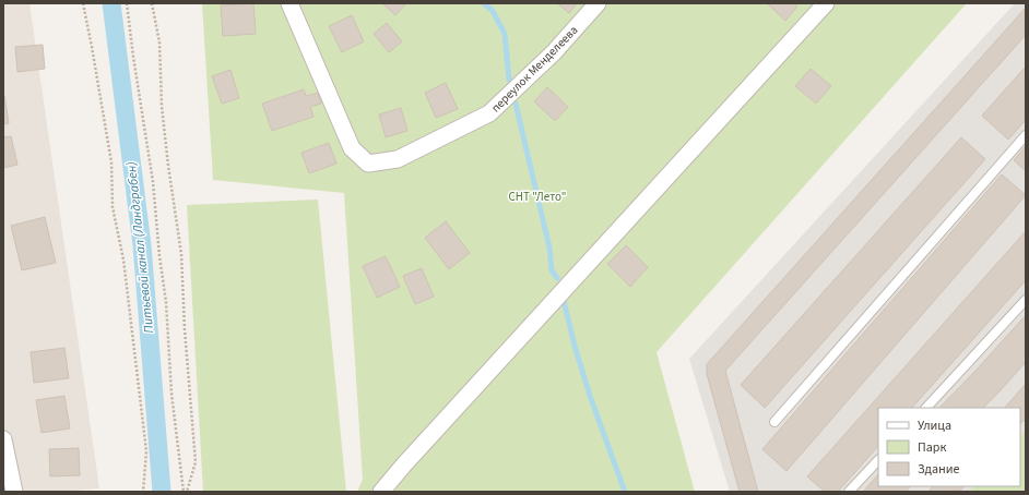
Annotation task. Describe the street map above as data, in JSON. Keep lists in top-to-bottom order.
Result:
{
  "streets": {
    "street": ["переулок Менделеева"]
  },
  "water": ["Питьевой канал (Ландграбен)"],
  "parks": ["СНТ \"Лето\""],
  "legend": ["Улица", "Парк", "Здание"]
}
